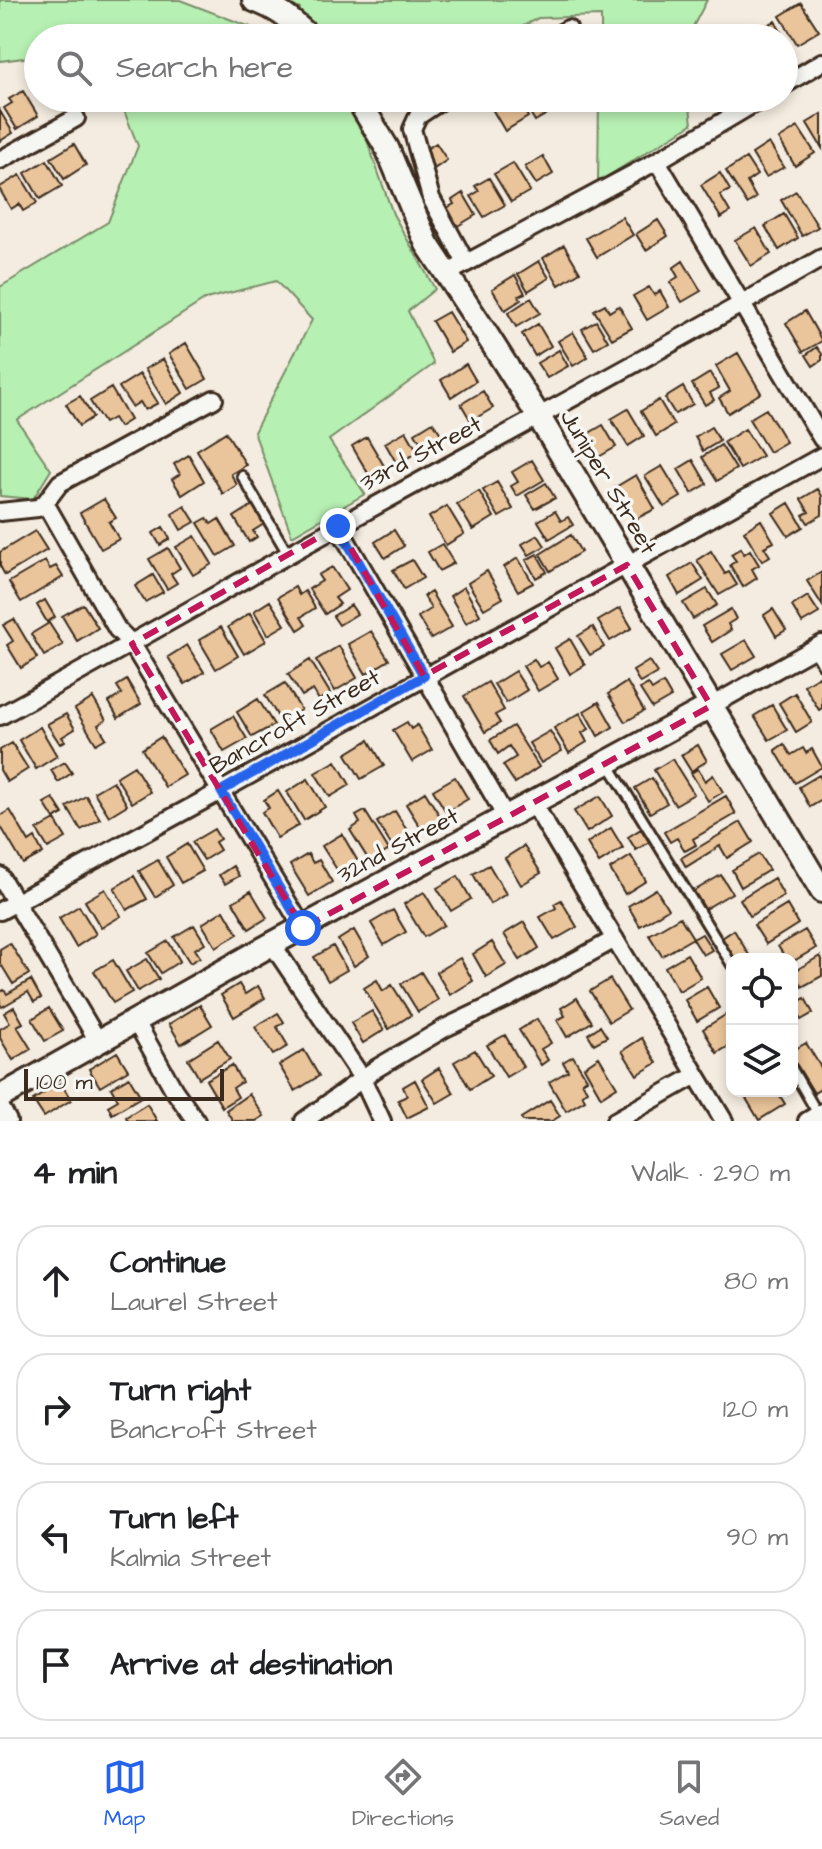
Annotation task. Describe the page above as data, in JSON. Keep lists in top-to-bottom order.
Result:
{
  "streets": {
    "street": [
      "33rd Street",
      "Juniper Street",
      "Bancroft Street",
      "32nd Street"
    ]
  },
  "crossings": [
    ["33rd Street", "Juniper Street"],
    ["Juniper Street", "Bancroft Street"],
    ["Juniper Street", "32nd Street"]
  ],
  "scale_bar": "100 m",
  "page": {
    "search": "Search here",
    "scale": "100 m",
    "heading": ["4 min", "Walk · 290 m"],
    "list": [
      ["Continue", "Laurel Street", "80 m"],
      ["Turn right", "Bancroft Street", "120 m"],
      ["Turn left", "Kalmia Street", "90 m"],
      "Arrive at destination"
    ],
    "nav": ["Map", "Directions", "Saved"]
  }
}
